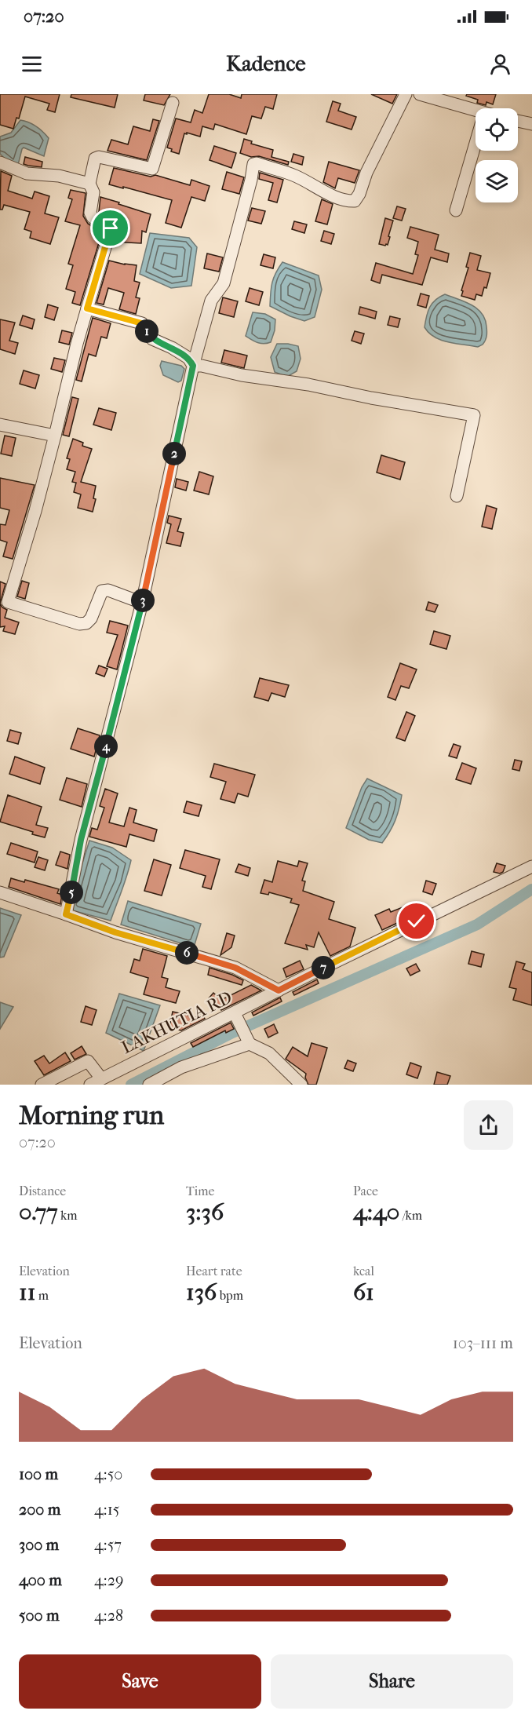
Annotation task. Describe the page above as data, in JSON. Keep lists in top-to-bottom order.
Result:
{
  "streets": {
    "street": ["LAKHUTIA RD"]
  },
  "page": {
    "status": "07:20",
    "header": "Kadence",
    "pins": [
      "1",
      "2",
      "3",
      "4",
      "5",
      "6",
      "7"
    ],
    "heading": ["Morning run", "07:20"],
    "stats": [
      ["Distance", "0.77 km"],
      ["Time", "3:36"],
      ["Pace", "4:40 /km"],
      ["Elevation", "11 m"],
      ["Heart rate", "136 bpm"],
      ["kcal", "61"]
    ],
    "chart": ["Elevation", "103–111 m"],
    "list": [
      {
        "name": "100 m",
        "note": "4:50"
      },
      {
        "name": "200 m",
        "note": "4:15"
      },
      {
        "name": "300 m",
        "note": "4:57"
      },
      {
        "name": "400 m",
        "note": "4:29"
      },
      {
        "name": "500 m",
        "note": "4:28"
      }
    ],
    "buttons": ["Save", "Share"]
  }
}
